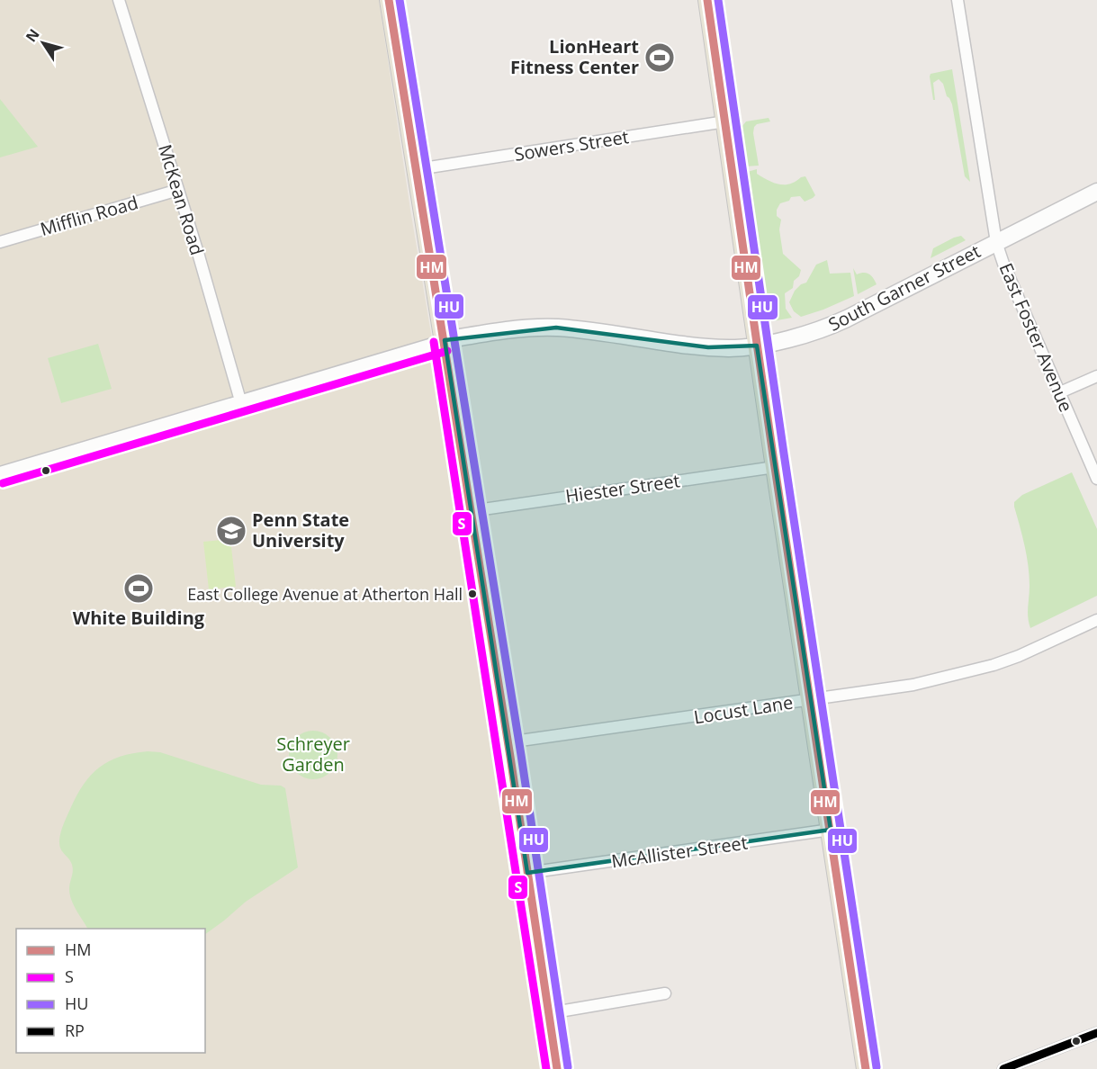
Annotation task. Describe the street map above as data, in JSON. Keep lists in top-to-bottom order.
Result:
{
  "streets": {
    "street": [
      "Sowers Street",
      "McKean Road",
      "Mifflin Road",
      "South Garner Street",
      "East Foster Avenue",
      "Hiester Street",
      "Locust Lane",
      "McAllister Street"
    ]
  },
  "crossings": [
    ["McKean Road", "Mifflin Road"],
    ["South Garner Street", "East Foster Avenue"]
  ],
  "parks": ["Schreyer Garden"],
  "places": {
    "sports": ["LionHeart Fitness Center", "White Building"],
    "school or university": ["Penn State University"],
    "other": ["East College Avenue at Atherton Hall"]
  },
  "lines": [
    "transit line HM",
    "transit line HU",
    "transit line S",
    "transit line RP"
  ],
  "legend": [
    "HM",
    "S",
    "HU",
    "RP"
  ],
  "north": "top left"
}
